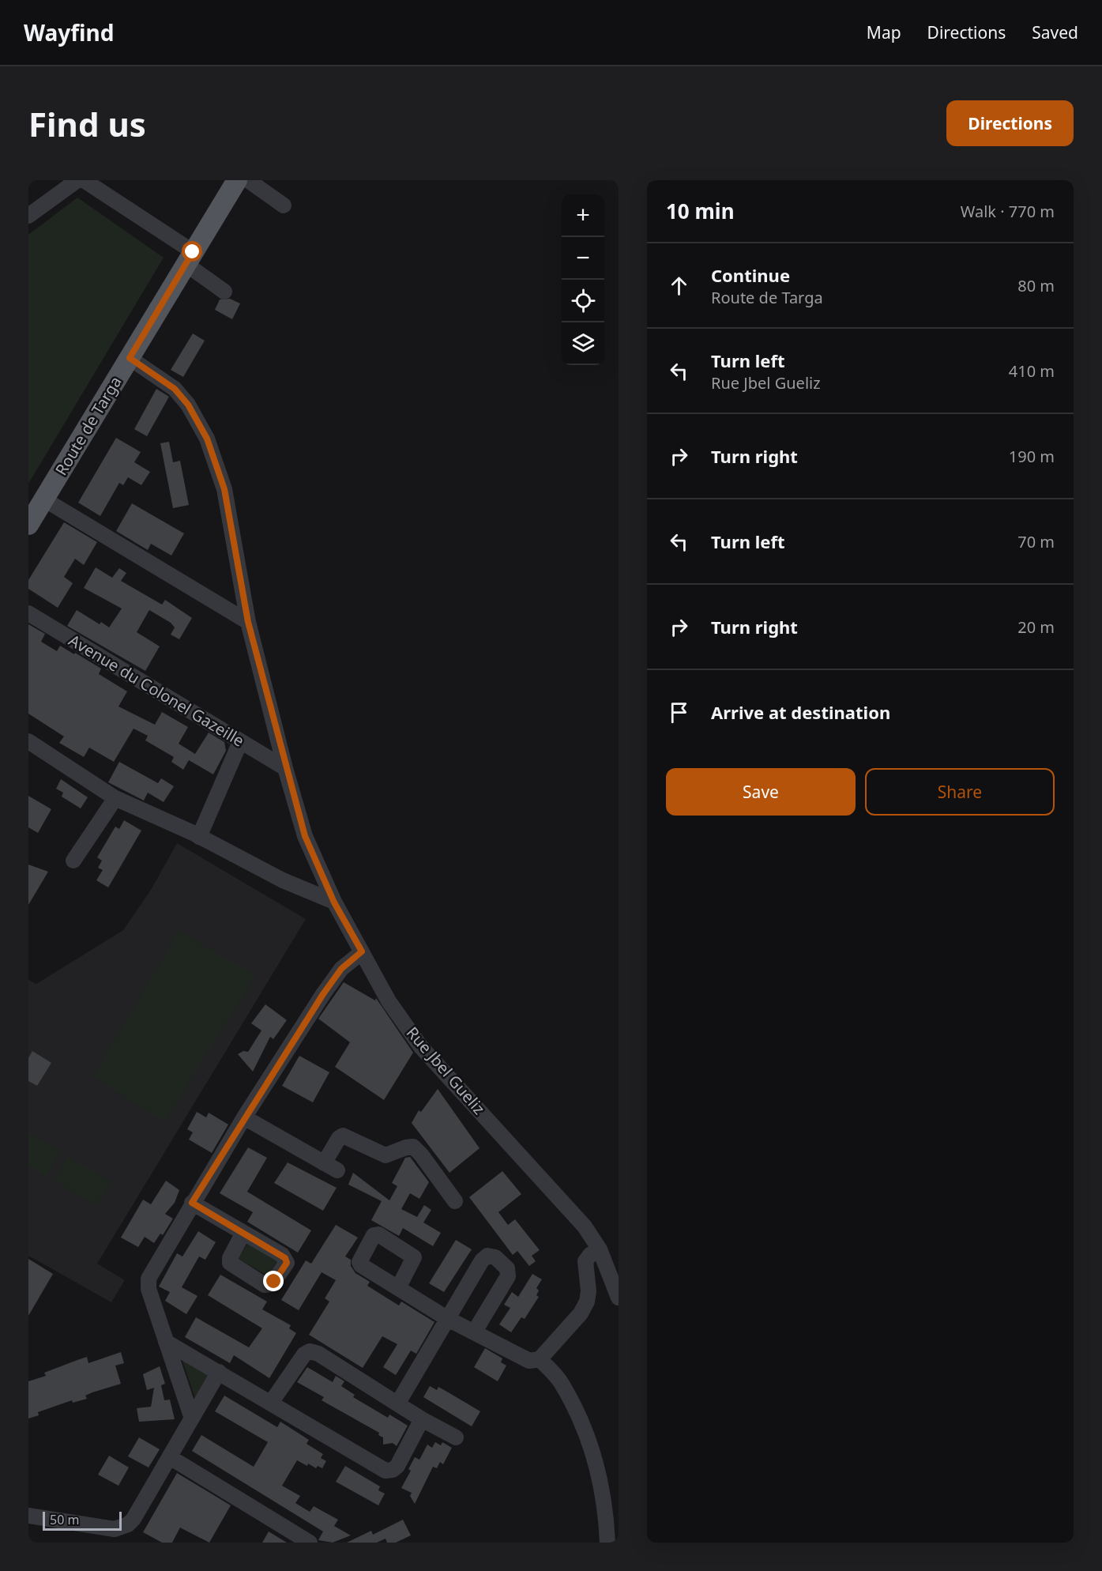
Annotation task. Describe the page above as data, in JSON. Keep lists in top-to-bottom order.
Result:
{
  "streets": {
    "main road": ["Route de Targa"],
    "street": ["Avenue du Colonel Gazeille", "Rue Jbel Gueliz"]
  },
  "crossings": [
    ["Route de Targa", "Rue Jbel Gueliz"],
    ["Avenue du Colonel Gazeille", "Rue Jbel Gueliz"]
  ],
  "scale_bar": "50 m",
  "page": {
    "header": "Wayfind",
    "nav": ["Map", "Directions", "Saved"],
    "buttons": [
      "Directions",
      ["Save", "Share"]
    ],
    "title": "Find us",
    "heading": ["10 min", "Walk · 770 m"],
    "map_buttons": ["+", "−"],
    "list": [
      ["Continue", "Route de Targa", "80 m"],
      ["Turn left", "Rue Jbel Gueliz", "410 m"],
      ["Turn right", "190 m"],
      ["Turn left", "70 m"],
      ["Turn right", "20 m"],
      "Arrive at destination"
    ],
    "scale": "50 m"
  }
}
